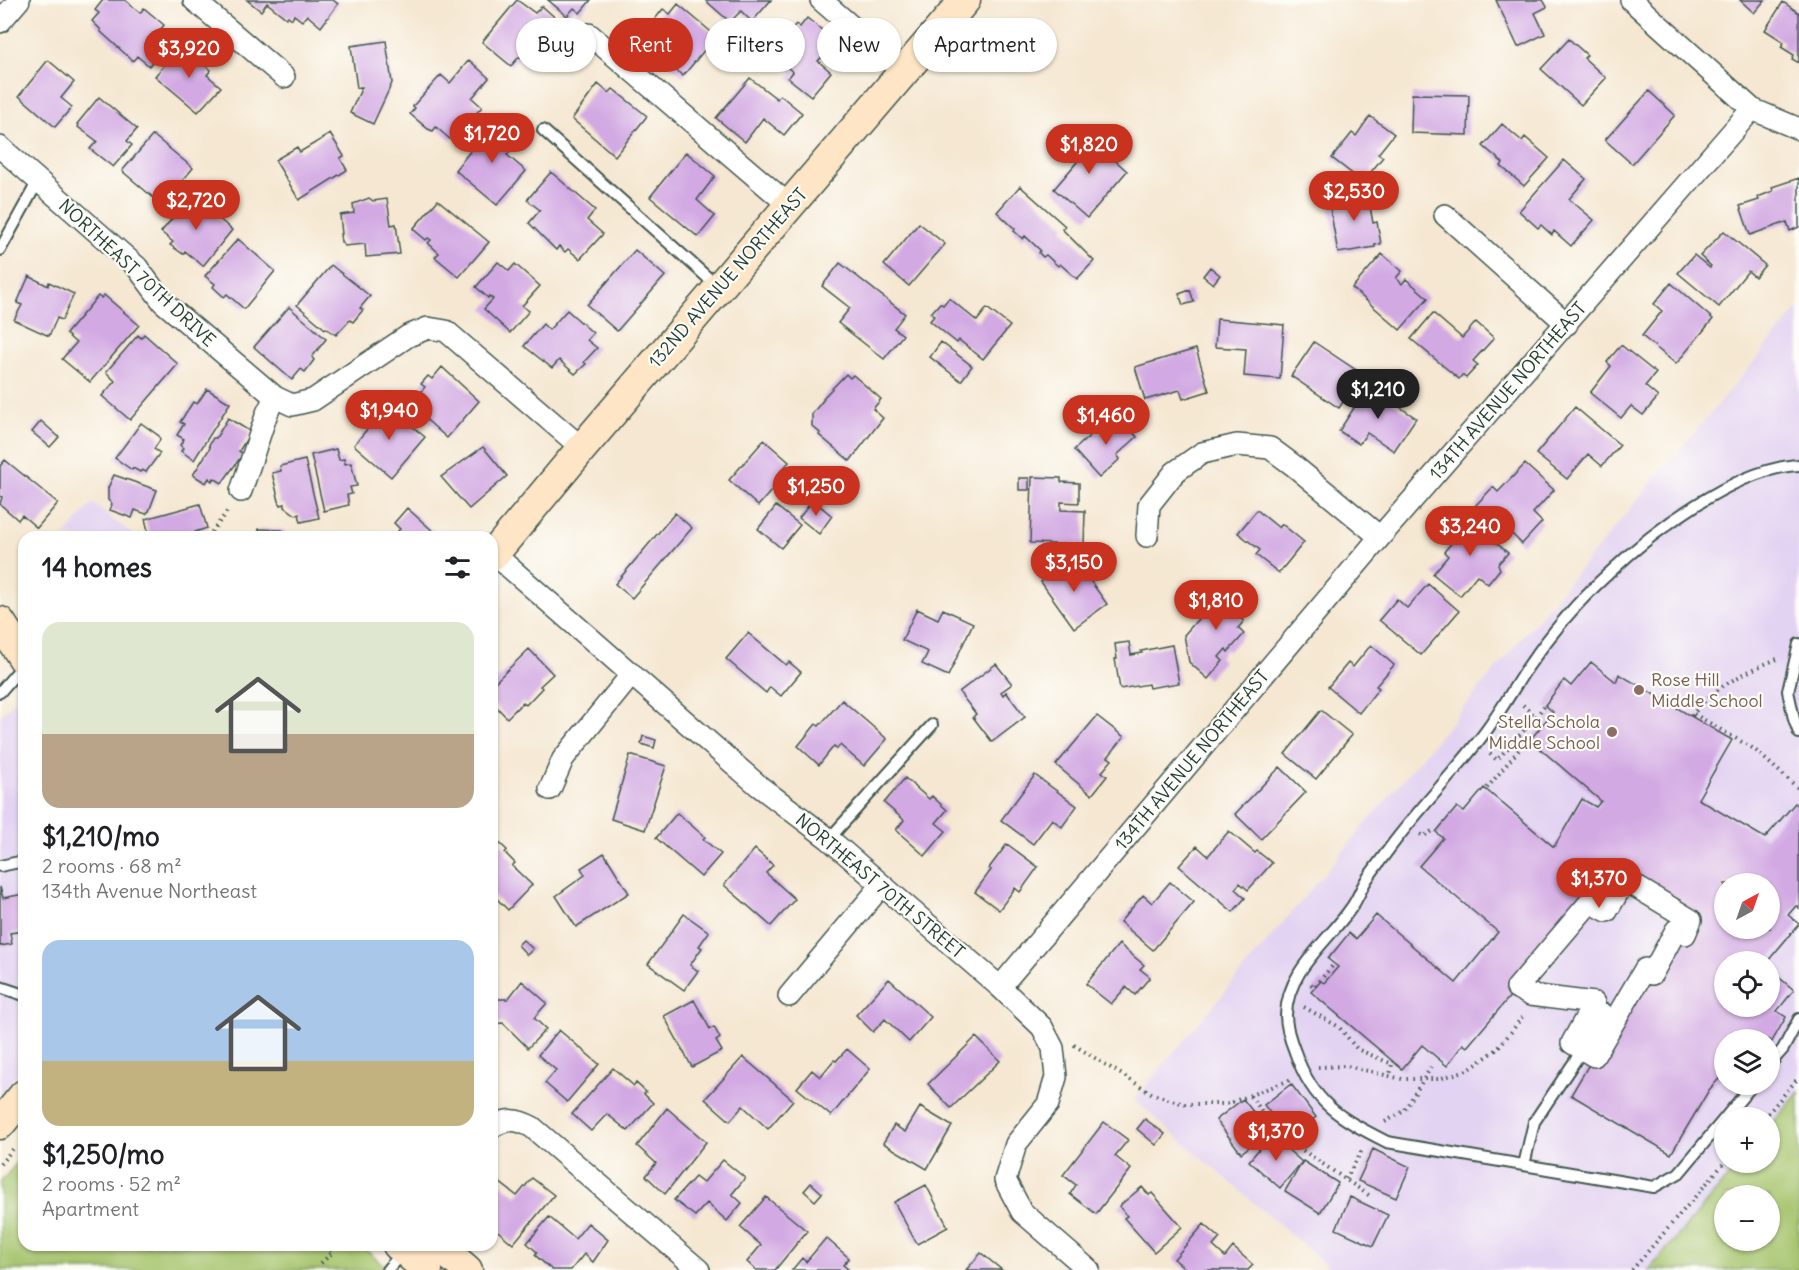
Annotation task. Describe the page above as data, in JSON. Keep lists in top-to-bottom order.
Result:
{
  "streets": {
    "main road": ["132ND AVENUE NORTHEAST"],
    "street": ["NORTHEAST 70TH DRIVE", "134TH AVENUE NORTHEAST", "NORTHEAST 70TH STREET"]
  },
  "crossings": [
    ["NORTHEAST 70TH DRIVE", "132ND AVENUE NORTHEAST"],
    ["134TH AVENUE NORTHEAST", "NORTHEAST 70TH STREET"]
  ],
  "places": ["Rose Hill Middle School", "Stella Schola Middle School"],
  "north": "top right",
  "page": {
    "chip": [
      "Buy",
      "Rent",
      "Filters",
      "New",
      "Apartment"
    ],
    "price": [
      "$3,920",
      "$1,720",
      "$1,820",
      "$2,530",
      "$2,720",
      "$1,210",
      "$1,940",
      "$1,460",
      "$1,250",
      "$3,240",
      "$3,150",
      "$1,810",
      "$1,370",
      "$1,370"
    ],
    "heading": "14 homes",
    "list": [
      {
        "name": "$1,210/mo",
        "note": "2 rooms · 68 m² · 134th Avenue Northeast"
      },
      {
        "name": "$1,250/mo",
        "note": "2 rooms · 52 m² · Apartment"
      }
    ],
    "map_buttons": ["+", "−"]
  }
}
